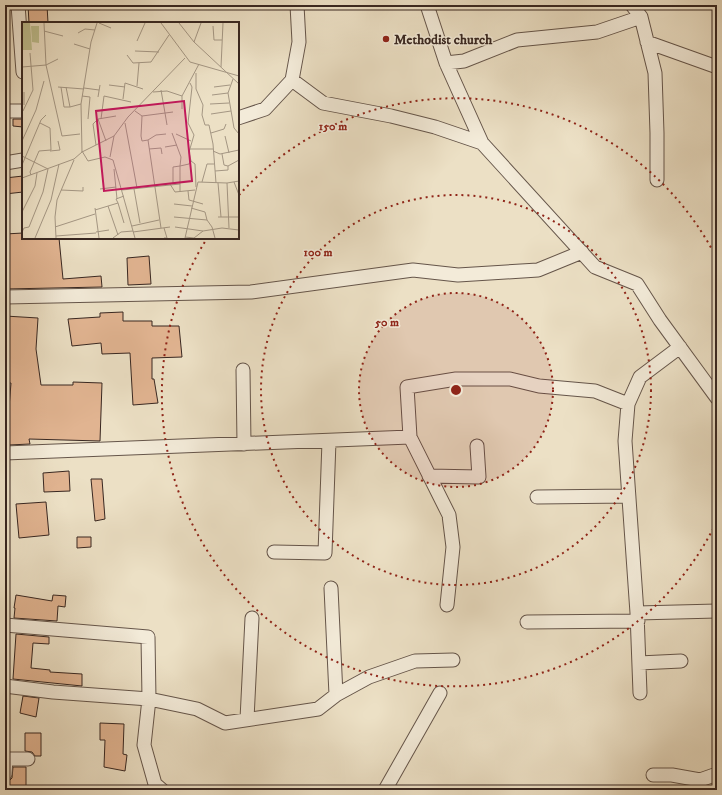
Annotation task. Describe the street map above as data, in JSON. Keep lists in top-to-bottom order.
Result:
{
  "places": ["Methodist church"],
  "rings": ["150 m", "100 m", "50 m"]
}
